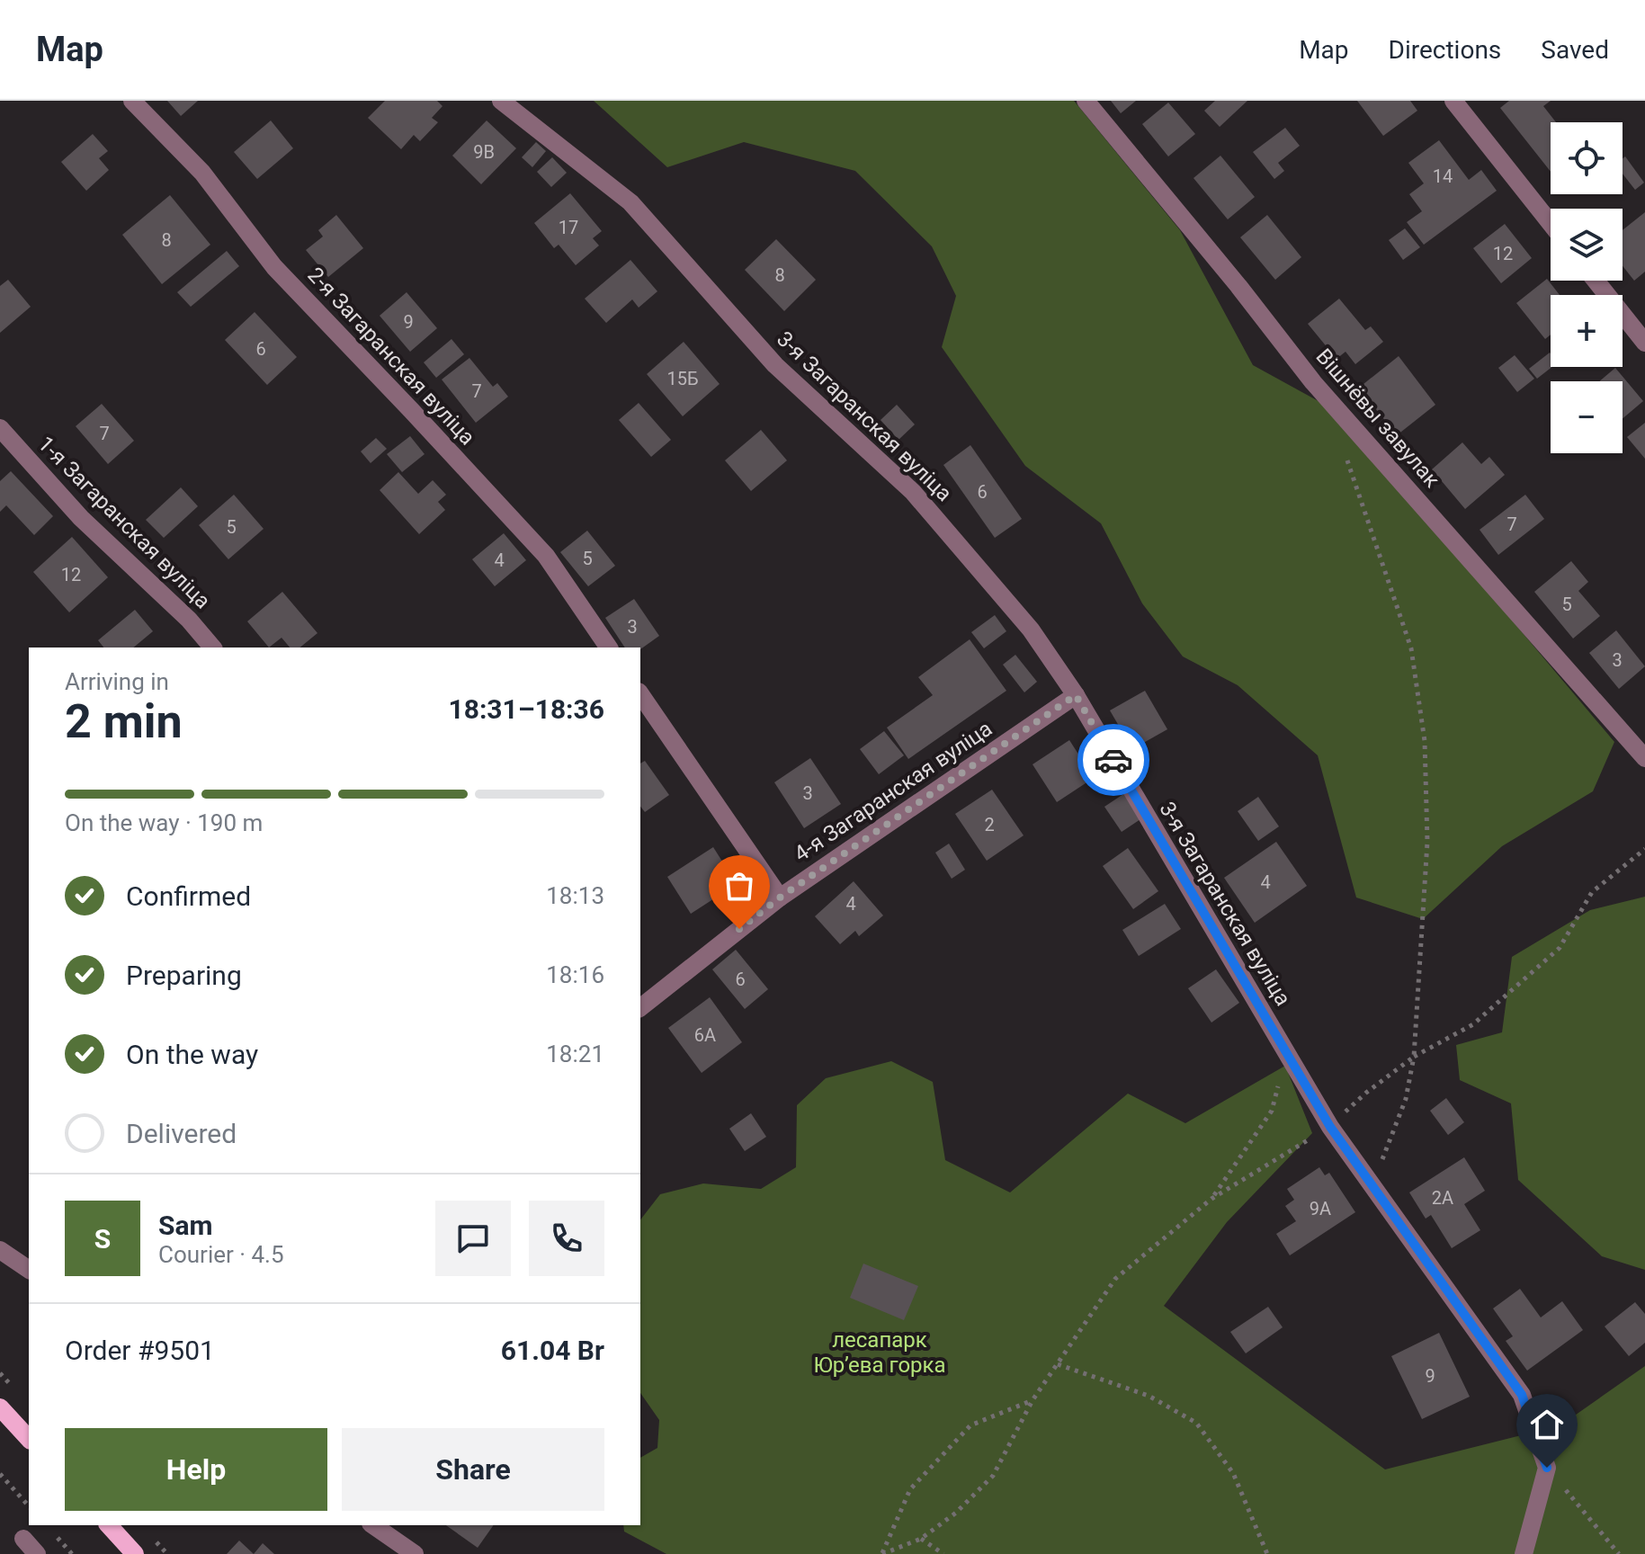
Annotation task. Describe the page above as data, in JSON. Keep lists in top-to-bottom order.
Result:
{
  "streets": {
    "street": [
      "2-я Загаранская вуліца",
      "3-я Загаранская вуліца",
      "Вішнёвы завулак",
      "1-я Загаранская вуліца",
      "4-я Загаранская вуліца"
    ]
  },
  "crossings": [
    ["3-я Загаранская вуліца", "4-я Загаранская вуліца"]
  ],
  "parks": ["лесапарк Юрʼева горка"],
  "house_numbers": [
    "9В",
    "14",
    "17",
    "8",
    "12",
    "8",
    "9",
    "6",
    "15Б",
    "7",
    "7",
    "6",
    "7",
    "5",
    "5",
    "4",
    "12",
    "5",
    "3",
    "3",
    "3",
    "2",
    "4",
    "4",
    "6",
    "6А",
    "2А",
    "9А",
    "9"
  ],
  "page": {
    "header": "Map",
    "nav": ["Map", "Directions", "Saved"],
    "map_buttons": ["+", "−"],
    "heading": ["2 min", "Arriving in", "18:31–18:36"],
    "panel": [
      "Sam",
      "Courier · 4.5",
      "Order #9501",
      "61.04 Br"
    ],
    "bar": "On the way · 190 m",
    "list": [
      ["Confirmed", "18:13"],
      ["Preparing", "18:16"],
      ["On the way", "18:21"],
      "Delivered"
    ],
    "round": "S",
    "buttons": ["Help", "Share"]
  }
}
